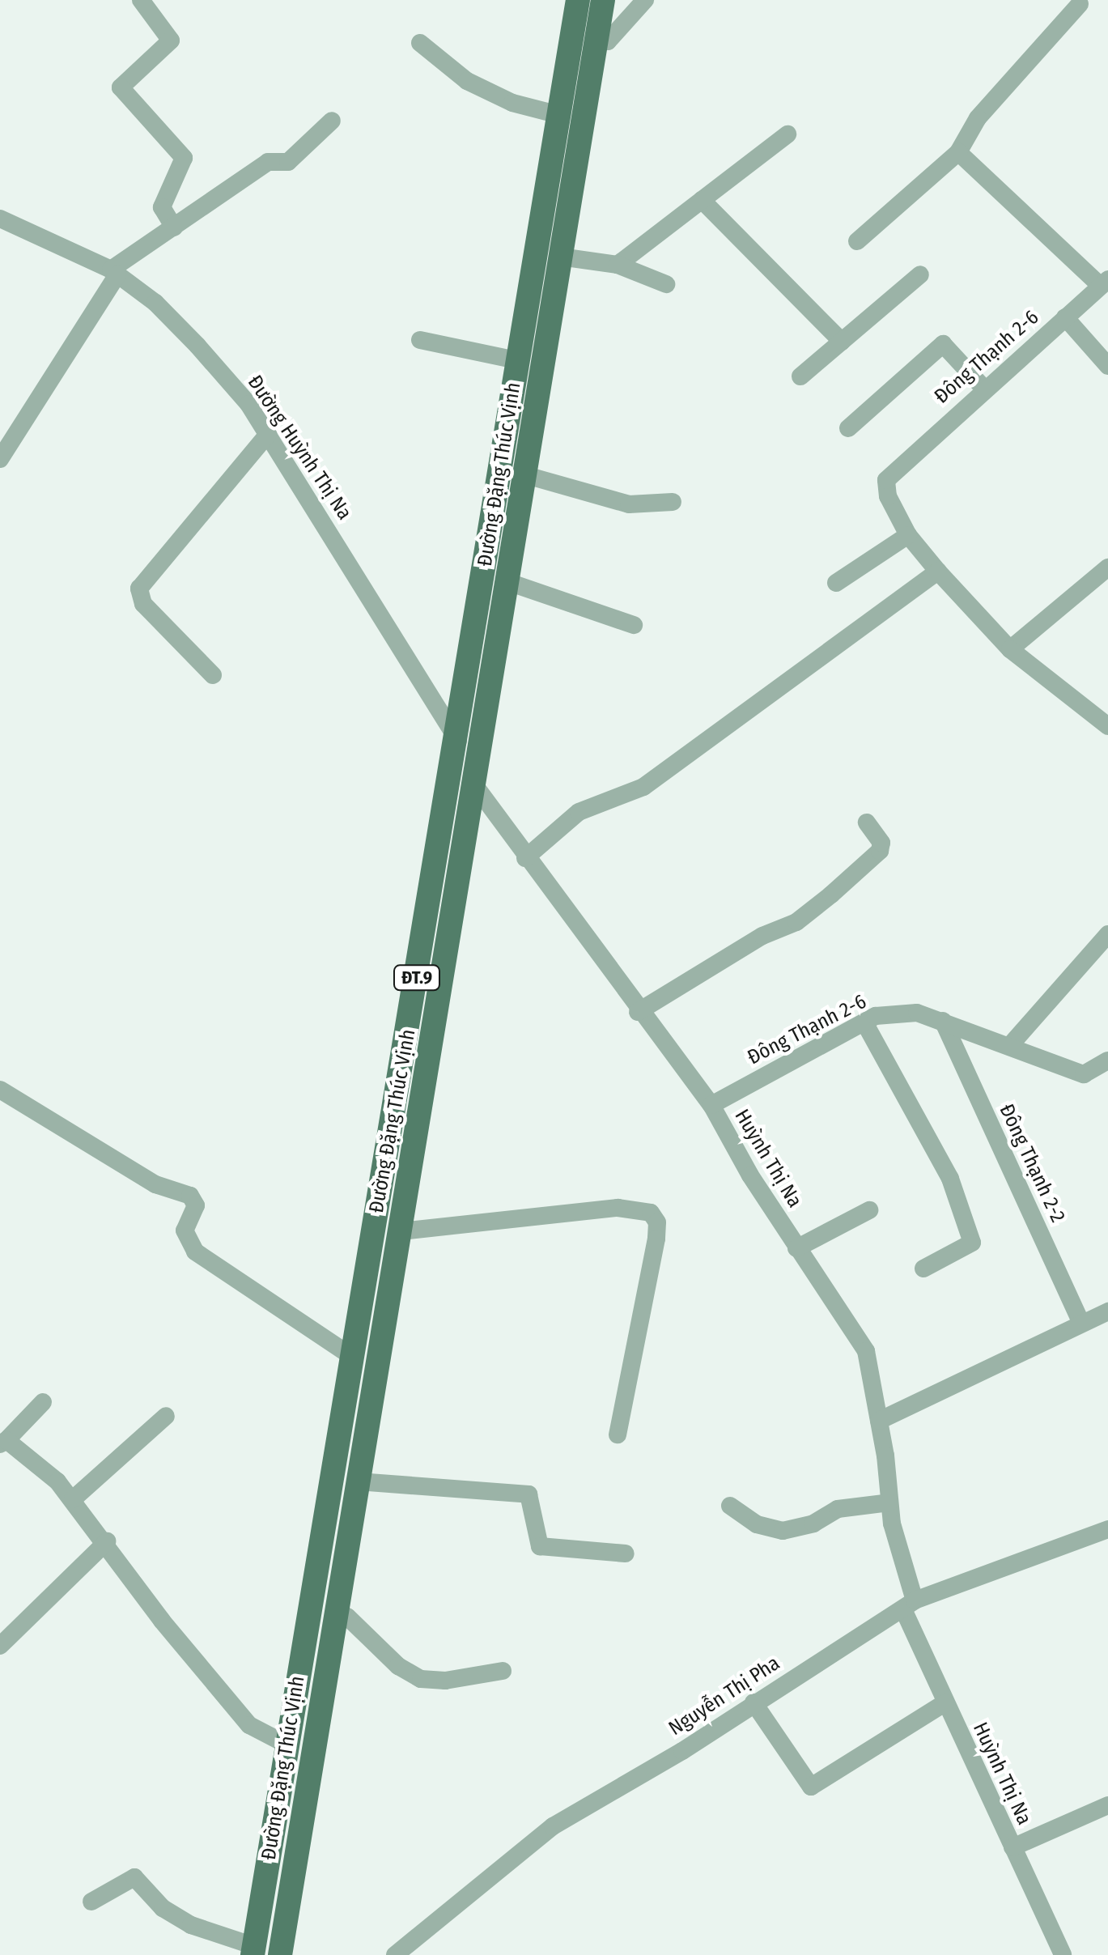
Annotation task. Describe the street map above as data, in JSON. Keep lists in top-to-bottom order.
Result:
{
  "streets": {
    "main road": ["Đường Đặng Thúc Vịnh", "ĐT.9"],
    "street": [
      "Đông Thạnh 2-6",
      "Đường Huỳnh Thị Na",
      "Huỳnh Thị Na",
      "Đông Thạnh 2-2",
      "Nguyễn Thị Pha"
    ]
  },
  "crossings": [
    ["Đông Thạnh 2-6", "Huỳnh Thị Na"],
    ["Đông Thạnh 2-6", "Đông Thạnh 2-2"],
    ["Đường Huỳnh Thị Na", "Đường Đặng Thúc Vịnh"],
    ["Đường Đặng Thúc Vịnh", "Huỳnh Thị Na"],
    ["Huỳnh Thị Na", "Nguyễn Thị Pha"]
  ]
}
